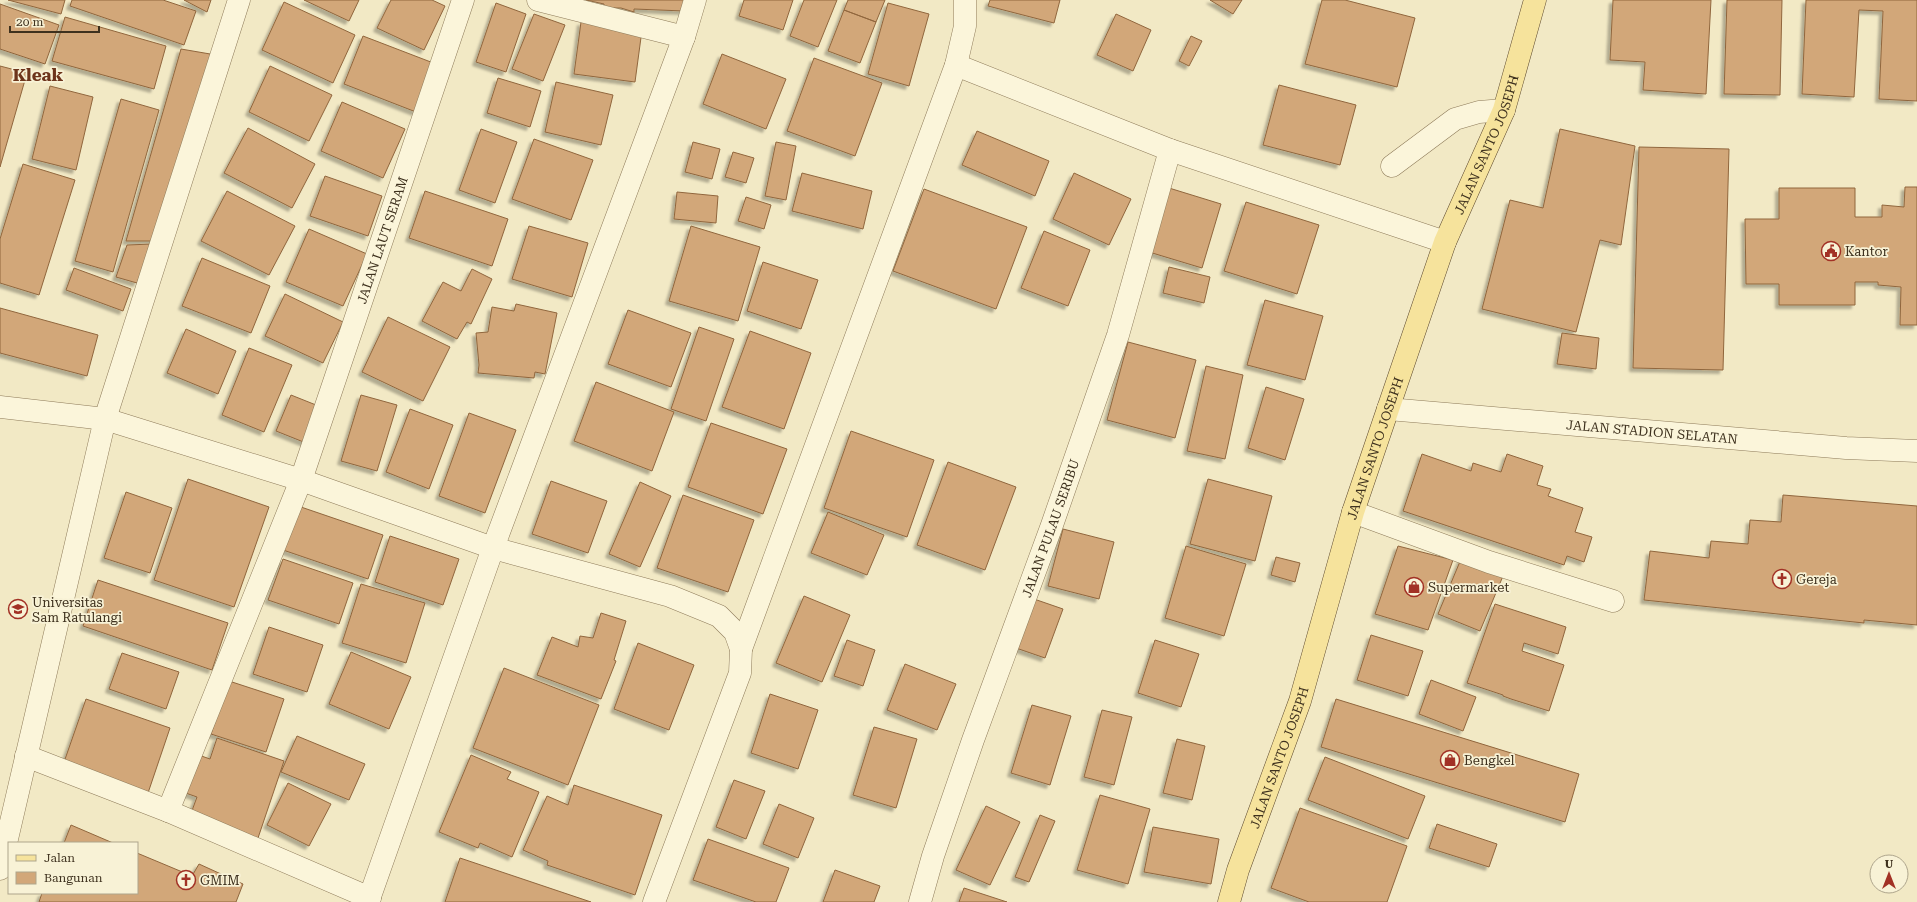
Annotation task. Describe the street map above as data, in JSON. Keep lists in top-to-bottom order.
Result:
{
  "streets": {
    "main road": ["JALAN SANTO JOSEPH"],
    "street": ["JALAN LAUT SERAM", "JALAN STADION SELATAN", "JALAN PULAU SERIBU"]
  },
  "crossings": [
    ["JALAN SANTO JOSEPH", "JALAN STADION SELATAN"]
  ],
  "districts": ["Kleak"],
  "places": {
    "public building": ["Kantor"],
    "church": ["Gereja", "GMIM"],
    "shop": ["Supermarket", "Bengkel"],
    "school or university": ["Universitas Sam Ratulangi"]
  },
  "legend": ["Jalan", "Bangunan"],
  "scale_bar": "20 m",
  "north": "top"
}
